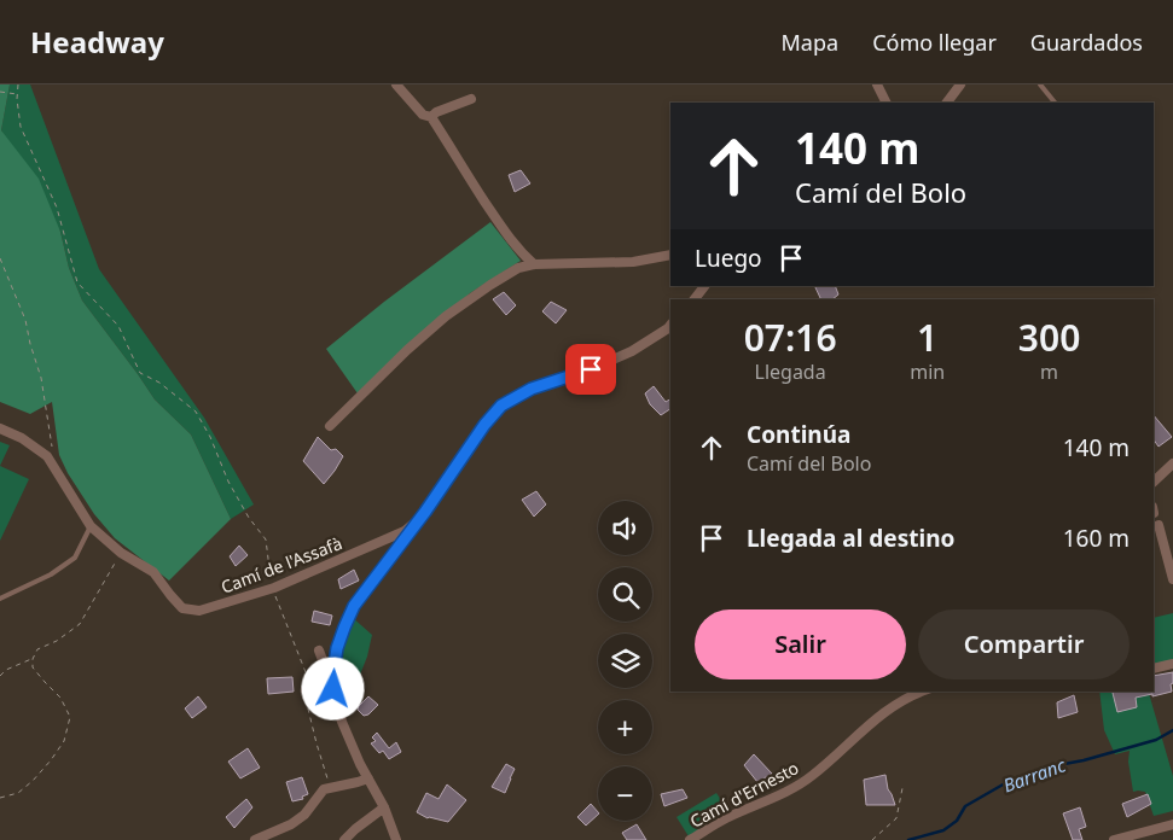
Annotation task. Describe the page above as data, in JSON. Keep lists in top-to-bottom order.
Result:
{
  "streets": {
    "street": ["Camí de l'Assafà", "Camí d'Ernesto"]
  },
  "water": ["Barranc"],
  "page": {
    "header": "Headway",
    "nav": ["Mapa", "Cómo llegar", "Guardados"],
    "turn": ["140 m", "Camí del Bolo"],
    "then": "Luego",
    "eta": [
      "07:16",
      "Llegada",
      "1",
      "min",
      "300",
      "m"
    ],
    "list": [
      {
        "name": "Continúa",
        "note": "Camí del Bolo",
        "value": "140 m"
      },
      {
        "name": "Llegada al destino",
        "value": "160 m"
      }
    ],
    "map_buttons": ["+", "−"],
    "buttons": ["Salir", "Compartir"]
  }
}
